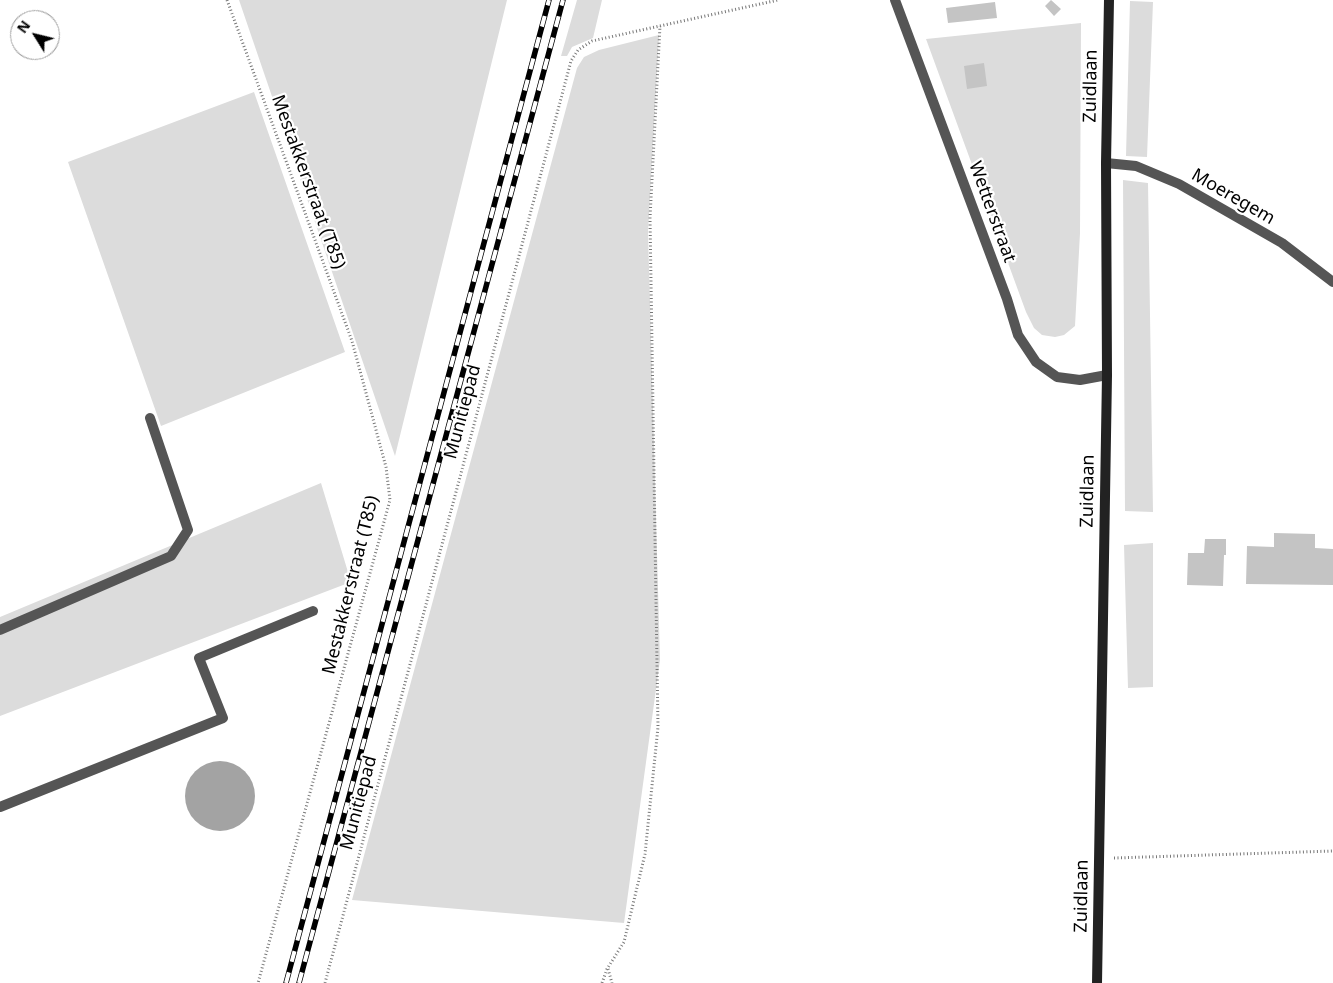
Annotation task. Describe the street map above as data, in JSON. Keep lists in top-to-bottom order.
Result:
{
  "streets": {
    "main road": ["Zuidlaan"],
    "street": ["Moeregem", "Wetterstraat"],
    "path": ["Mestakkerstraat (T85)", "Munitiepad"]
  },
  "crossings": [
    ["Zuidlaan", "Moeregem"],
    ["Zuidlaan", "Wetterstraat"]
  ],
  "north": "top left"
}
